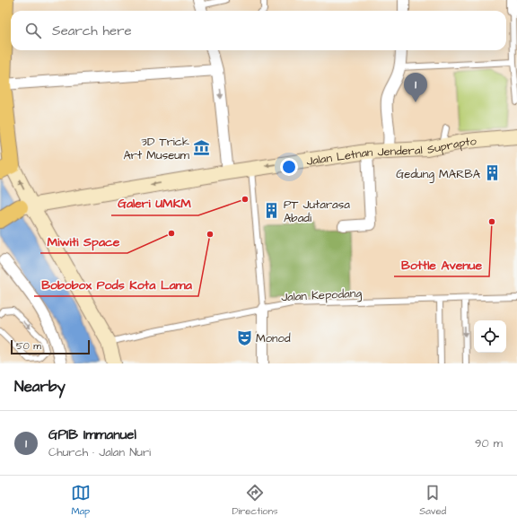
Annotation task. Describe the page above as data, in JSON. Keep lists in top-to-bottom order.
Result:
{
  "streets": {
    "main road": ["Jalan Letnan Jenderal Suprapto"],
    "lane": ["Jalan Kepodang"]
  },
  "one_way": ["Jalan Letnan Jenderal Suprapto"],
  "places": {
    "museum": ["3D Trick Art Museum"],
    "building": ["Gedung MARBA", "PT Jutarasa Abadi"],
    "other": [
      "Galeri UMKM",
      "Bottle Avenue",
      "Miwiti Space",
      "Bobobox Pods Kota Lama"
    ],
    "theatre": ["Monod"]
  },
  "scale_bar": "50 m",
  "page": {
    "search": "Search here",
    "pins": "1",
    "scale": "50 m",
    "heading": "Nearby",
    "list": [
      {
        "mark": "1",
        "name": "GPIB Immanuel",
        "note": "Church · Jalan Nuri",
        "value": "90 m"
      }
    ],
    "nav": ["Map", "Directions", "Saved"]
  }
}
